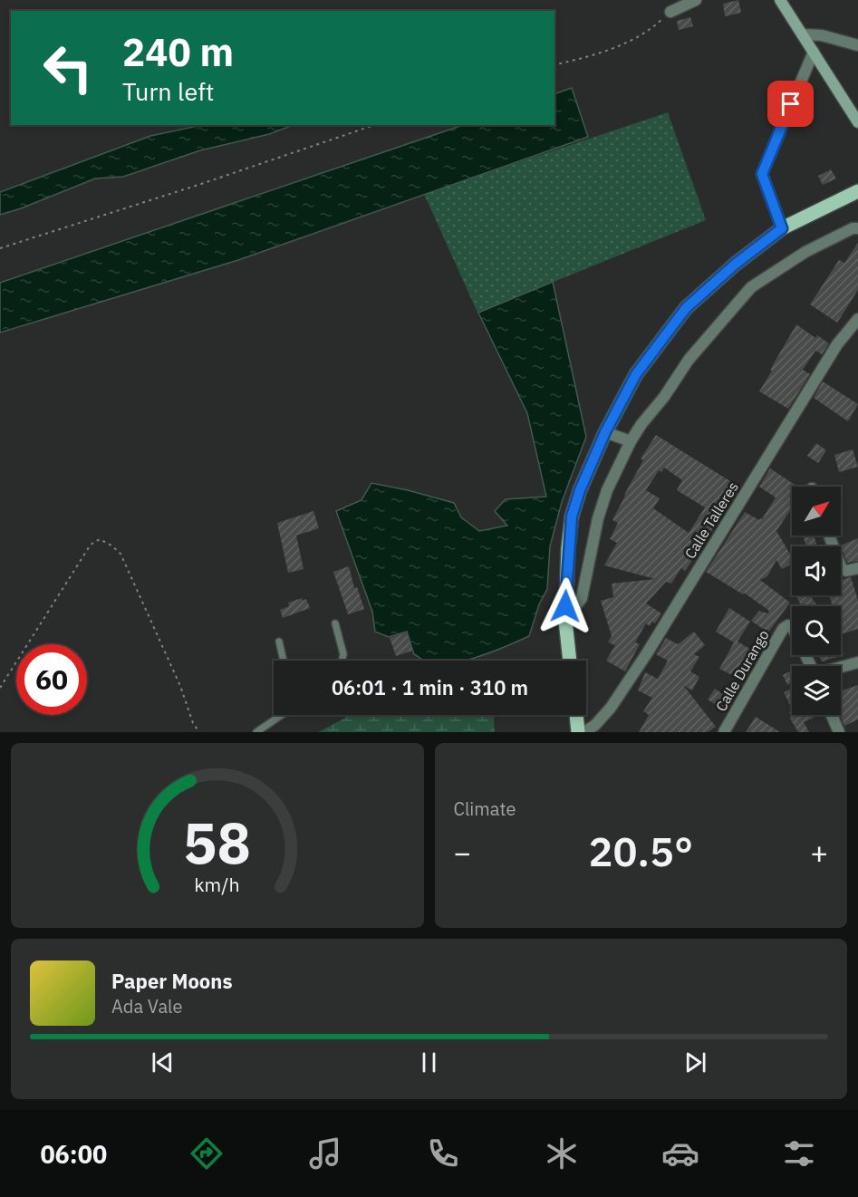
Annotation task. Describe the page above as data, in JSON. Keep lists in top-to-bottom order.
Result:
{
  "streets": {
    "street": ["Calle Talleres", "Calle Durango"]
  },
  "north": "top right",
  "page": {
    "turn": ["240 m", "Turn left"],
    "limit": "60",
    "trip": "06:01 · 1 min · 310 m",
    "tile": "Climate",
    "heat": ["−", "20.5°", "+"],
    "song": ["Paper Moons", "Ada Vale"],
    "tabs": "06:00",
    "gauge": ["58", "km/h"]
  }
}
